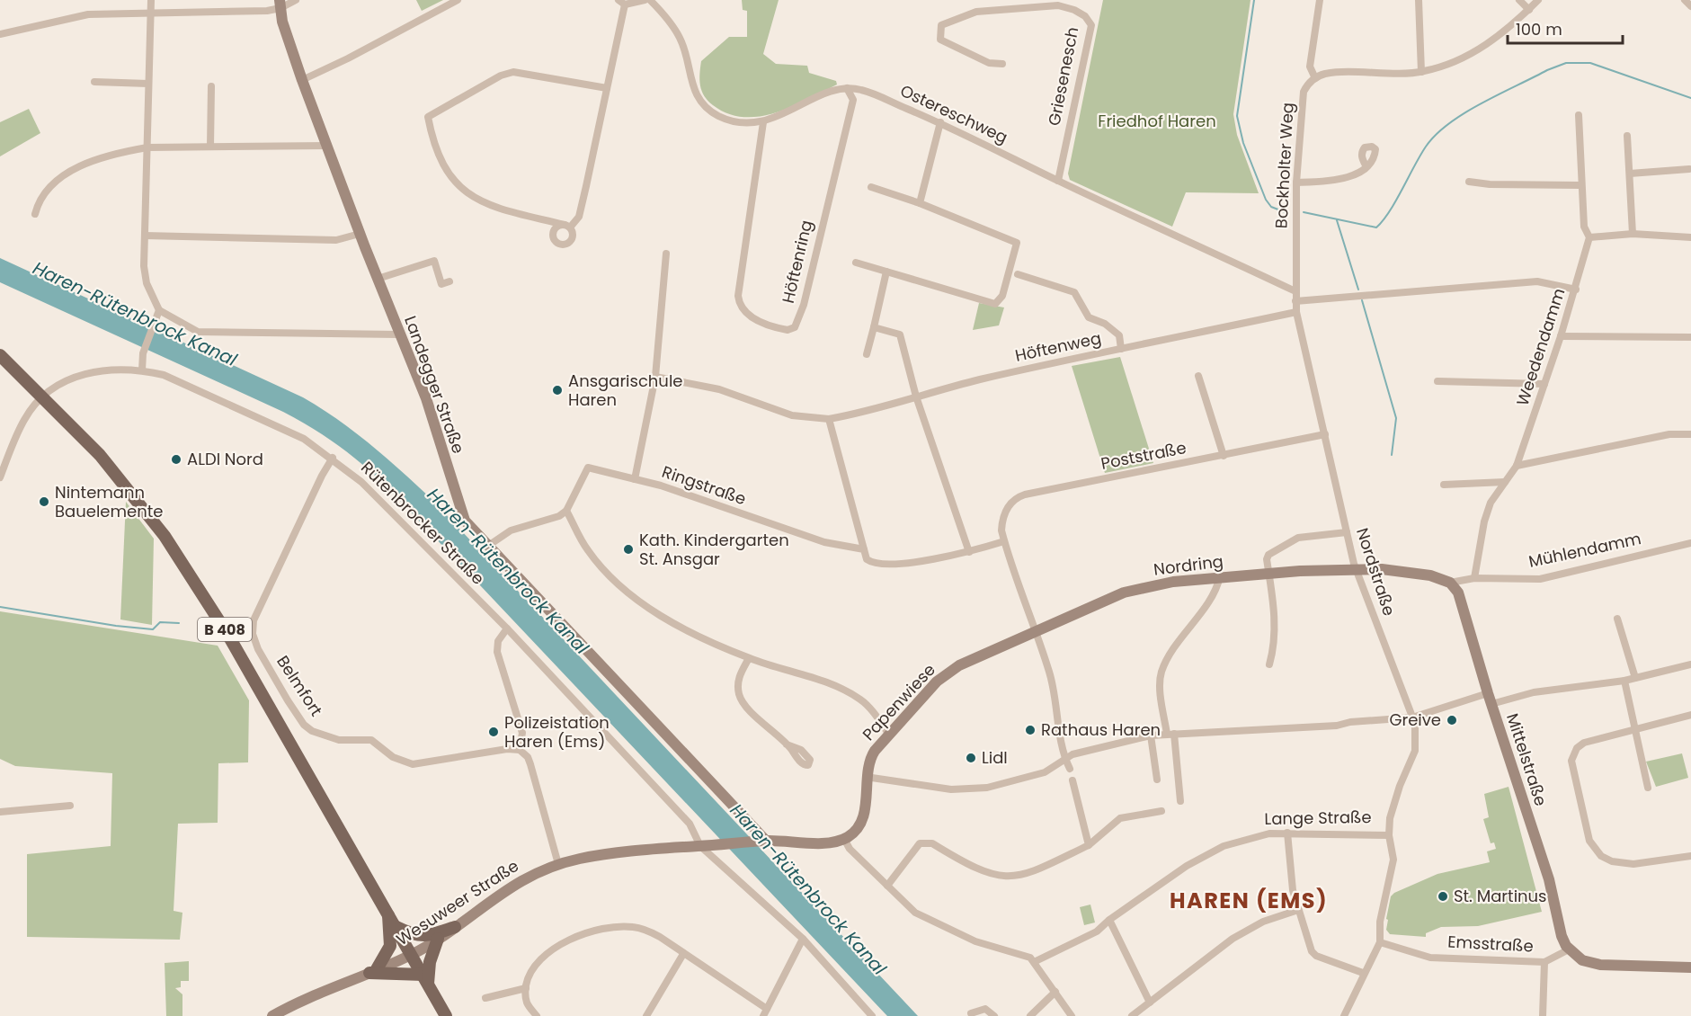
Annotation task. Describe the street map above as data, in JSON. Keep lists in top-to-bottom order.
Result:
{
  "streets": {
    "main road": [
      "Landegger Straße",
      "Mühlendamm",
      "Nordring",
      "B 408",
      "Papenwiese",
      "Mittelstraße",
      "Wesuweer Straße"
    ],
    "street": [
      "Griesenesch",
      "Ostereschweg",
      "Bockholter Weg",
      "Höftenring",
      "Höftenweg",
      "Weedendamm",
      "Poststraße",
      "Ringstraße",
      "Rütenbrocker Straße",
      "Nordstraße",
      "Belmfort",
      "Lange Straße",
      "Emsstraße"
    ]
  },
  "crossings": [
    ["Griesenesch", "Ostereschweg"],
    ["Ostereschweg", "Bockholter Weg"],
    ["Ostereschweg", "Höftenring"],
    ["Bockholter Weg", "Höftenweg"],
    ["Bockholter Weg", "Nordstraße"],
    ["Höftenweg", "Nordstraße"],
    ["Weedendamm", "Mühlendamm"],
    ["Landegger Straße", "Wesuweer Straße"],
    ["Poststraße", "Ringstraße"],
    ["Poststraße", "Nordstraße"],
    ["Rütenbrocker Straße", "B 408"],
    ["Rütenbrocker Straße", "Belmfort"],
    ["Rütenbrocker Straße", "Wesuweer Straße"],
    ["Mühlendamm", "Nordring"],
    ["Mühlendamm", "Nordstraße"],
    ["Mühlendamm", "Mittelstraße"],
    ["Nordring", "Nordstraße"],
    ["Nordring", "Papenwiese"],
    ["Nordstraße", "Lange Straße"],
    ["Nordstraße", "Emsstraße"],
    ["B 408", "Wesuweer Straße"],
    ["Mittelstraße", "Emsstraße"]
  ],
  "districts": ["HAREN (EMS)"],
  "water": ["Haren-Rütenbrock Kanal"],
  "parks": ["Friedhof Haren"],
  "places": [
    "Ansgarischule Haren",
    "ALDI Nord",
    "Nintemann Bauelemente",
    "Kath. Kindergarten St. Ansgar",
    "Greive",
    "Rathaus Haren",
    "Polizeistation Haren (Ems)",
    "Lidl",
    "St. Martinus"
  ],
  "scale_bar": "100 m"
}
